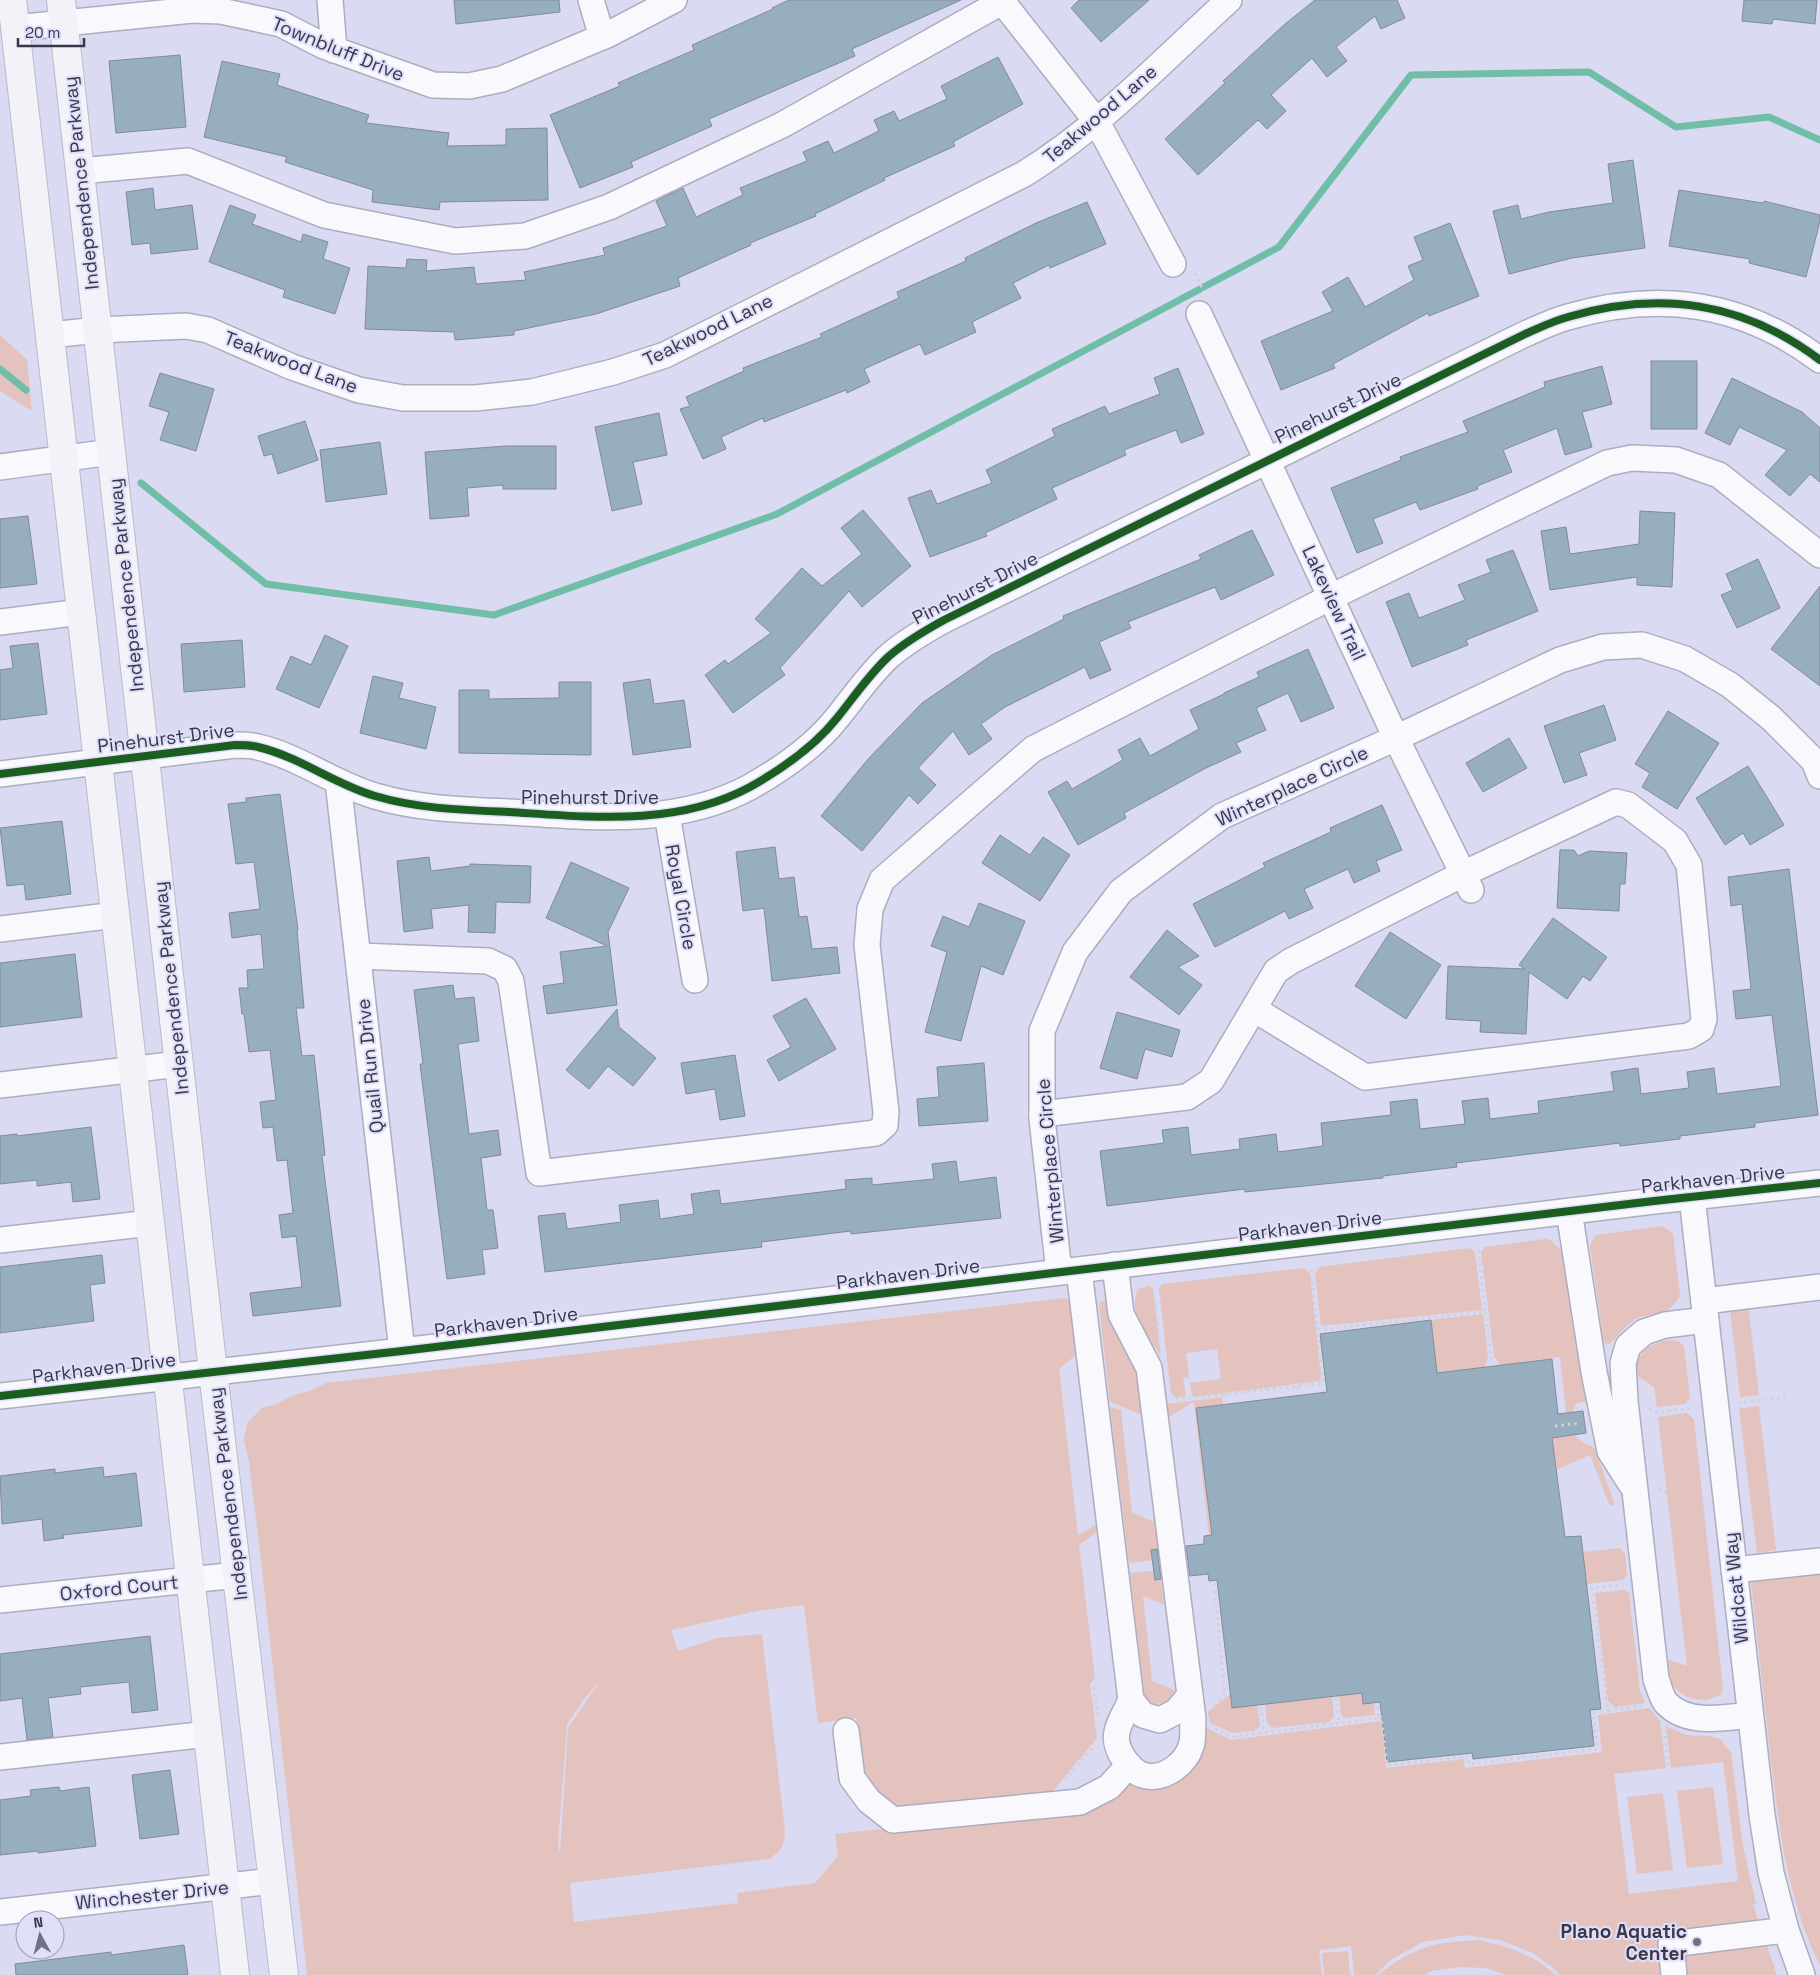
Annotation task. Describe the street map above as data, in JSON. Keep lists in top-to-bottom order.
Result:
{
  "streets": {
    "main road": ["Independence Parkway"],
    "street": [
      "Townbluff Drive",
      "Teakwood Lane",
      "Pinehurst Drive",
      "Lakeview Trail",
      "Winterplace Circle",
      "Royal Circle",
      "Quail Run Drive",
      "Parkhaven Drive",
      "Oxford Court",
      "Wildcat Way",
      "Winchester Drive"
    ]
  },
  "crossings": [
    ["Townbluff Drive", "Independence Parkway"],
    ["Teakwood Lane", "Independence Parkway"],
    ["Independence Parkway", "Pinehurst Drive"],
    ["Independence Parkway", "Parkhaven Drive"],
    ["Independence Parkway", "Oxford Court"],
    ["Independence Parkway", "Winchester Drive"],
    ["Pinehurst Drive", "Lakeview Trail"],
    ["Pinehurst Drive", "Royal Circle"],
    ["Pinehurst Drive", "Quail Run Drive"],
    ["Lakeview Trail", "Winterplace Circle"],
    ["Winterplace Circle", "Parkhaven Drive"],
    ["Quail Run Drive", "Parkhaven Drive"],
    ["Parkhaven Drive", "Wildcat Way"]
  ],
  "places": ["Plano Aquatic Center"],
  "scale_bar": "20 m",
  "north": "top"
}
